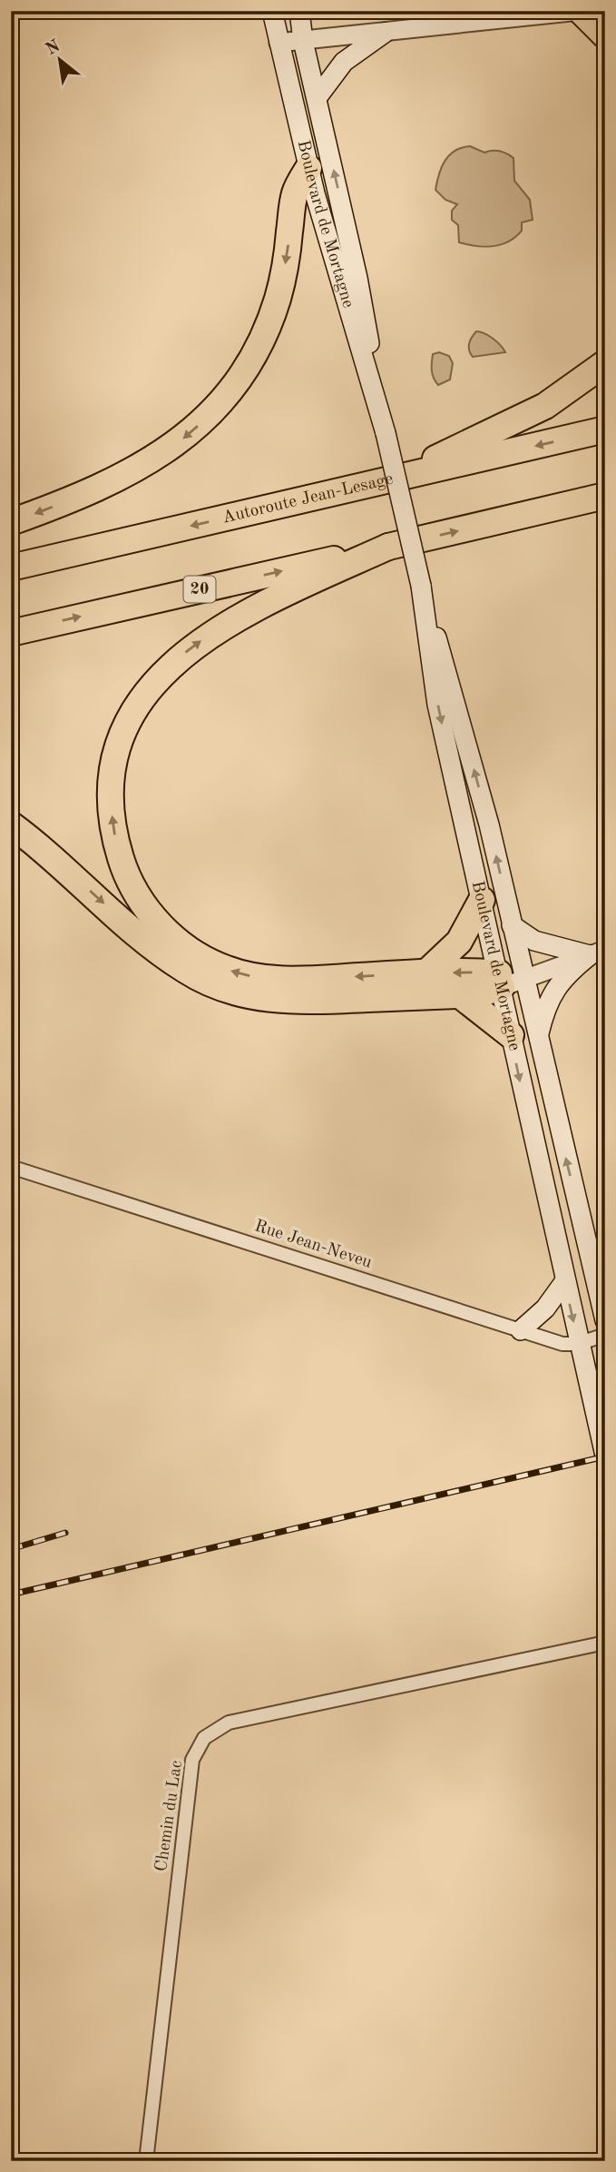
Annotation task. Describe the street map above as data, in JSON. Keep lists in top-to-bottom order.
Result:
{
  "streets": {
    "highway": ["Autoroute Jean-Lesage", "20"],
    "main road": ["Boulevard de Mortagne"],
    "street": ["Rue Jean-Neveu", "Chemin du Lac"]
  },
  "crossings": [
    ["Boulevard de Mortagne", "Rue Jean-Neveu"]
  ],
  "north": "top left"
}
